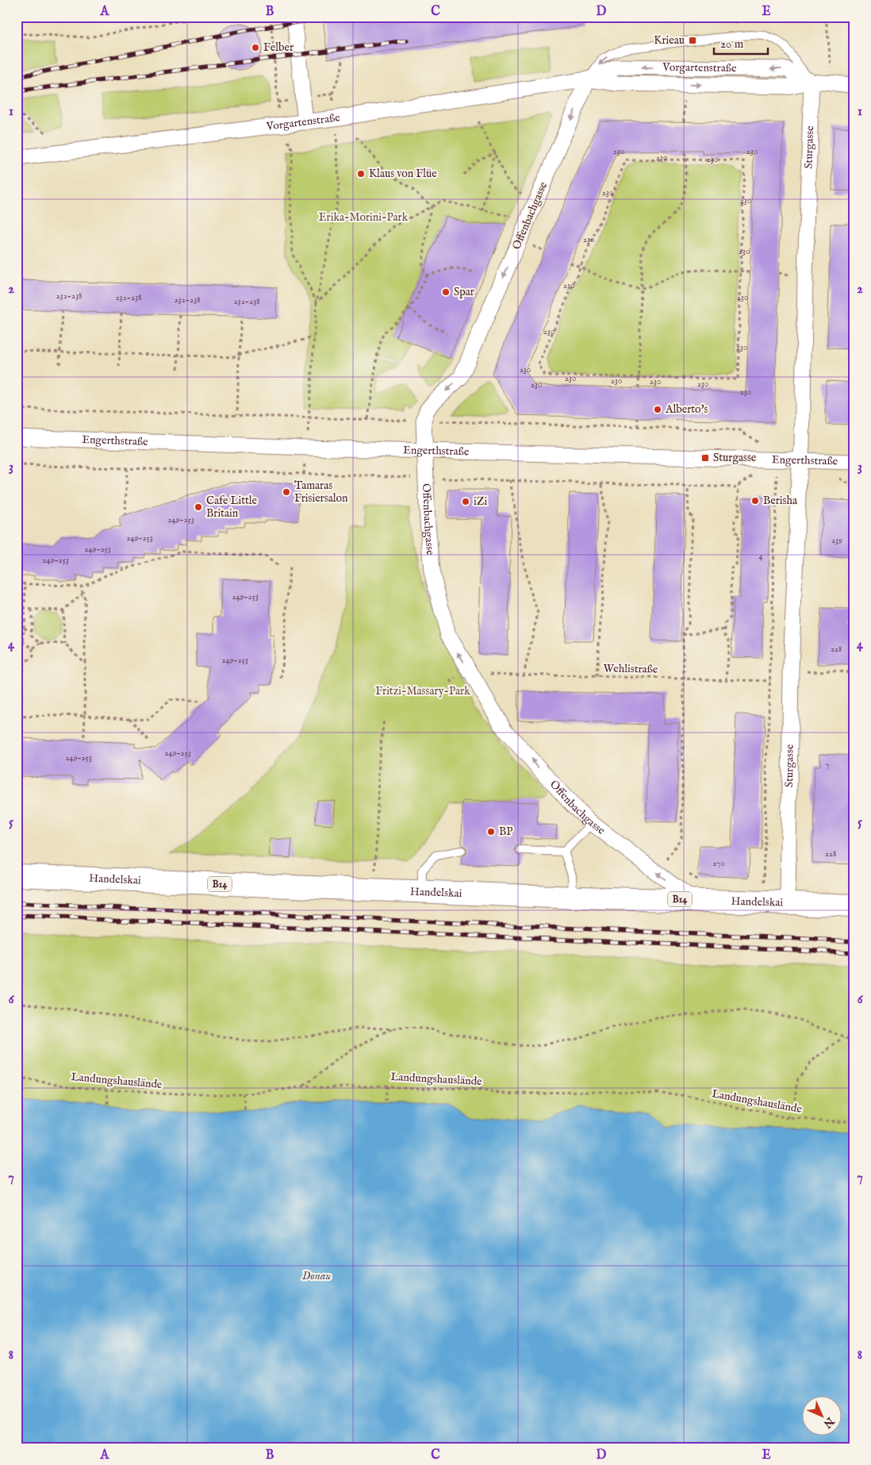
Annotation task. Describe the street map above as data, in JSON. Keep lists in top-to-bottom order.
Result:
{
  "streets": {
    "main road": ["Handelskai", "B14"],
    "street": [
      "Vorgartenstraße",
      "Sturgasse",
      "Offenbachgasse",
      "Engerthstraße"
    ],
    "path": ["Wehlistraße", "Landungshauslände"]
  },
  "crossings": [
    ["Vorgartenstraße", "Sturgasse"],
    ["Vorgartenstraße", "Offenbachgasse"],
    ["Sturgasse", "Engerthstraße"],
    ["Sturgasse", "Wehlistraße"],
    ["Sturgasse", "Handelskai"],
    ["Offenbachgasse", "Engerthstraße"],
    ["Offenbachgasse", "Wehlistraße"],
    ["Offenbachgasse", "Handelskai"]
  ],
  "water": ["Donau"],
  "parks": ["Erika-Morini-Park", "Fritzi-Massary-Park"],
  "places": {
    "transit": ["Krieau", "Sturgasse"],
    "other": [
      "Felber",
      "Klaus von Flüe",
      "Spar",
      "Alberto's",
      "Tamaras Frisiersalon",
      "Berisha",
      "iZi",
      "Cafe Little Britain",
      "BP"
    ]
  },
  "house_numbers": [
    "230",
    "230",
    "230",
    "230",
    "230",
    "230",
    "230",
    "230",
    "230",
    "232-238",
    "232-238",
    "230",
    "232-238",
    "232-238",
    "230",
    "230",
    "230",
    "230",
    "230",
    "230",
    "230",
    "230",
    "230",
    "249-253",
    "249-253",
    "239",
    "249-253",
    "4",
    "249-253",
    "249-253",
    "228",
    "249-253",
    "249-253",
    "249-253",
    "7",
    "228",
    "270"
  ],
  "scale_bar": "20 m",
  "north": "bottom right",
  "grid": {
    "columns": [
      "A",
      "B",
      "C",
      "D",
      "E"
    ],
    "rows": [
      "1",
      "2",
      "3",
      "4",
      "5",
      "6",
      "7",
      "8"
    ]
  }
}
